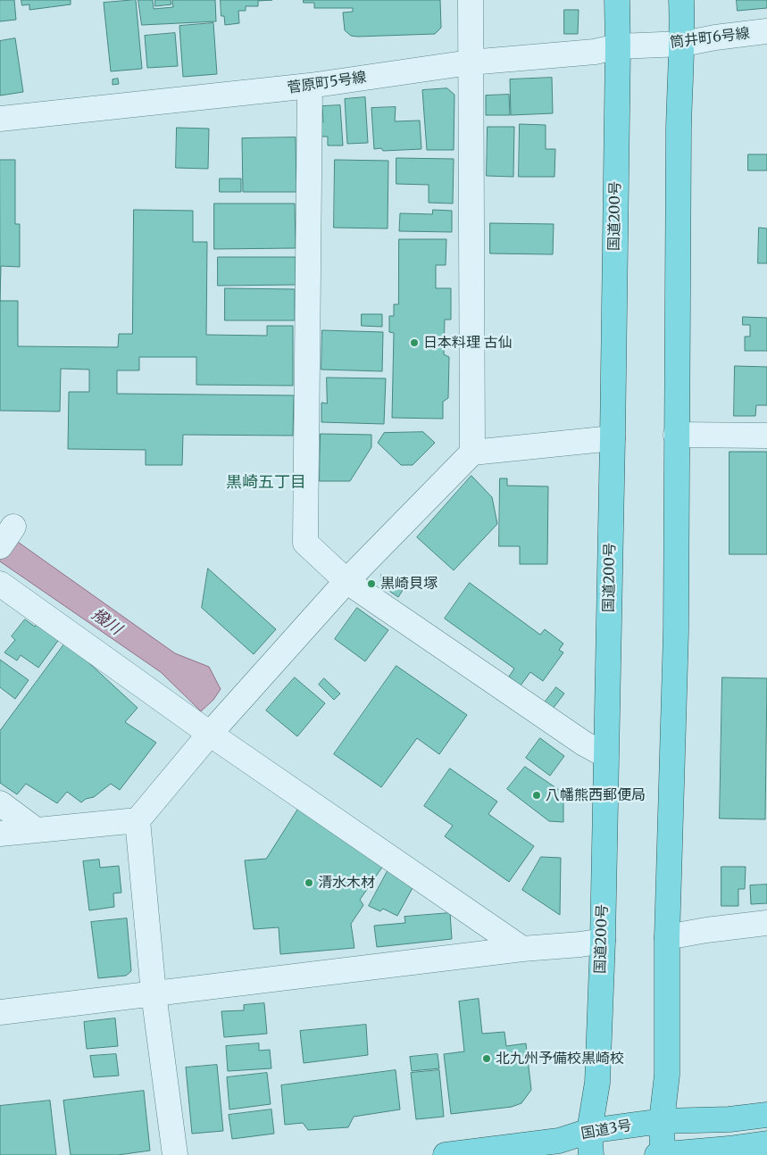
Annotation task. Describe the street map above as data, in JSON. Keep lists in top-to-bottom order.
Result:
{
  "streets": {
    "highway": ["国道200号", "国道3号"],
    "street": ["筒井町6号線", "菅原町5号線"]
  },
  "crossings": [
    ["筒井町6号線", "菅原町5号線"],
    ["菅原町5号線", "国道200号"],
    ["国道200号", "国道3号"]
  ],
  "districts": ["黒崎五丁目"],
  "water": ["撥川"],
  "places": [
    "日本料理 古仙",
    "黒崎貝塚",
    "八幡熊西郵便局",
    "清水木材",
    "北九州予備校黒崎校"
  ]
}
